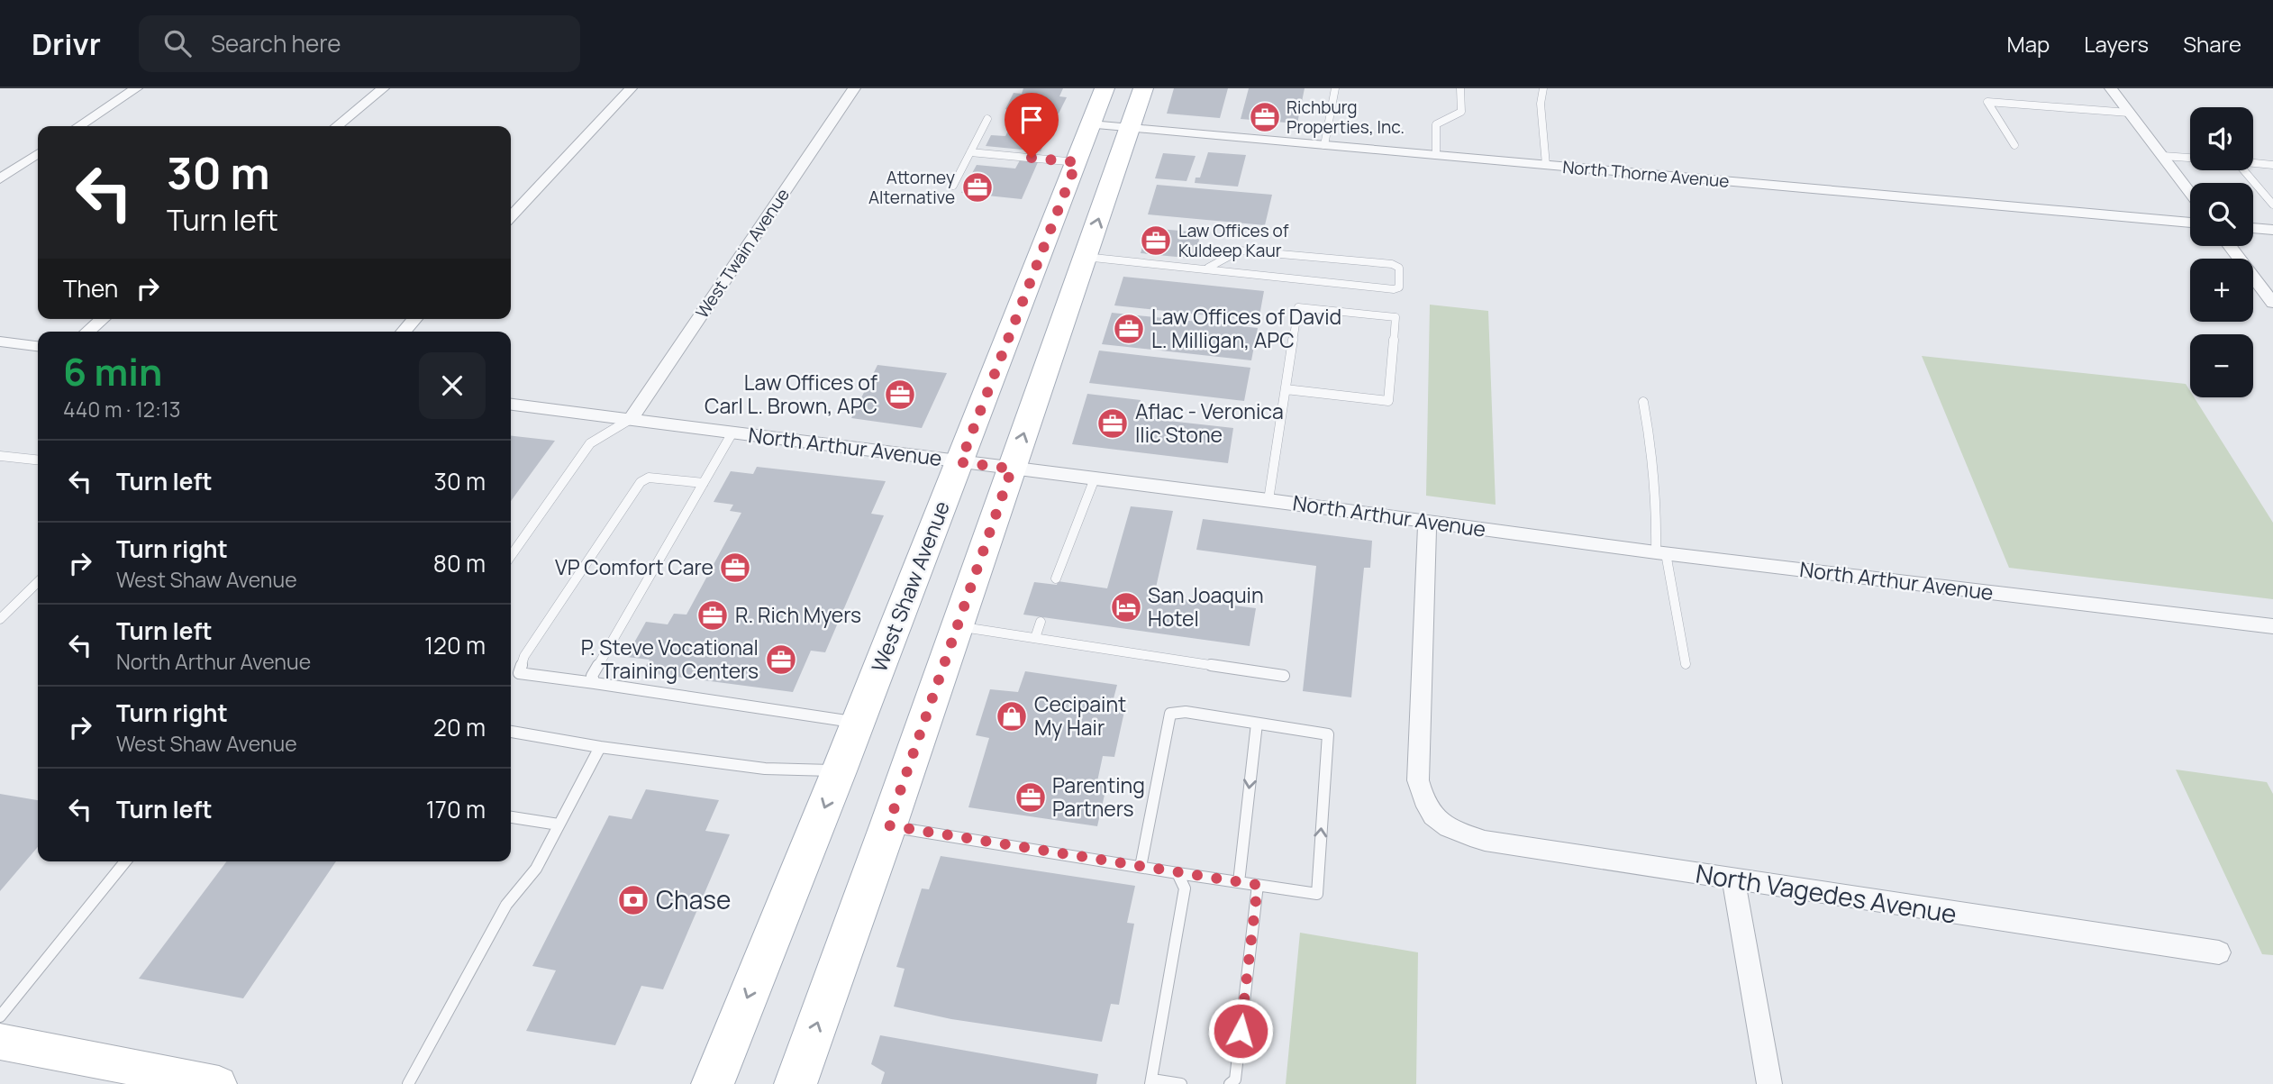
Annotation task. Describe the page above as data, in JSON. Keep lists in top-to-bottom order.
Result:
{
  "streets": {
    "main road": ["West Shaw Avenue"],
    "street": [
      "North Thorne Avenue",
      "West Twain Avenue",
      "North Arthur Avenue",
      "North Vagedes Avenue"
    ]
  },
  "crossings": [
    ["North Thorne Avenue", "West Shaw Avenue"],
    ["West Twain Avenue", "North Arthur Avenue"],
    ["North Arthur Avenue", "West Shaw Avenue"],
    ["North Arthur Avenue", "North Vagedes Avenue"]
  ],
  "places": {
    "office": [
      "Richburg Properties, Inc.",
      "Attorney Alternative",
      "Law Offices of Kuldeep Kaur",
      "Law Offices of David L. Milligan, APC",
      "Law Offices of Carl L. Brown, APC",
      "Aflac - Veronica IIic Stone",
      "VP Comfort Care",
      "R. Rich Myers",
      "P. Steve Vocational Training Centers",
      "Parenting Partners"
    ],
    "hotel": ["San Joaquin Hotel"],
    "shop": ["Cecipaint My Hair"],
    "bank": ["Chase"]
  },
  "page": {
    "header": "Drivr",
    "search": "Search here",
    "nav": ["Map", "Layers", "Share"],
    "map_buttons": ["+", "−"],
    "turn": ["30 m", "Turn left"],
    "then": "Then",
    "heading": ["6 min", "440 m · 12:13"],
    "list": [
      {
        "name": "Turn left",
        "value": "30 m"
      },
      {
        "name": "Turn right",
        "note": "West Shaw Avenue",
        "value": "80 m"
      },
      {
        "name": "Turn left",
        "note": "North Arthur Avenue",
        "value": "120 m"
      },
      {
        "name": "Turn right",
        "note": "West Shaw Avenue",
        "value": "20 m"
      },
      {
        "name": "Turn left",
        "value": "170 m"
      }
    ]
  }
}
